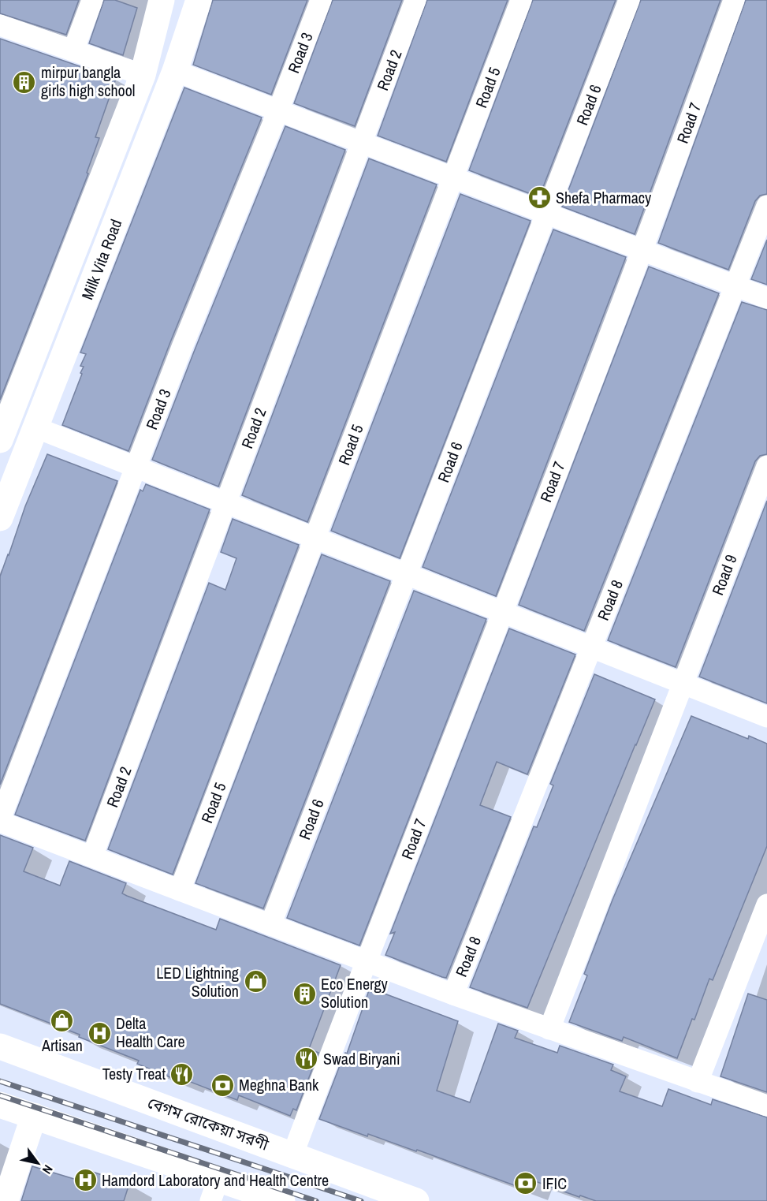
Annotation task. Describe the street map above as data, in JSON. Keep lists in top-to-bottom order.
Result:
{
  "streets": {
    "street": [
      "Road 3",
      "Road 2",
      "Road 5",
      "Road 6",
      "Road 7",
      "Milk Vita Road",
      "Road 9",
      "Road 8",
      "বেগম রোকেয়া সরণী"
    ]
  },
  "crossings": [
    ["Road 7", "বেগম রোকেয়া সরণী"]
  ],
  "places": {
    "building": ["mirpur bangla girls high school", "Eco Energy Solution"],
    "pharmacy": ["Shefa Pharmacy"],
    "shop": ["LED Lightning Solution", "Artisan"],
    "hospital": ["Delta Health Care", "Hamdord Laboratory and Health Centre"],
    "restaurant": ["Swad Biryani", "Testy Treat"],
    "bank": ["Meghna Bank", "IFIC"]
  },
  "north": "bottom right"
}
